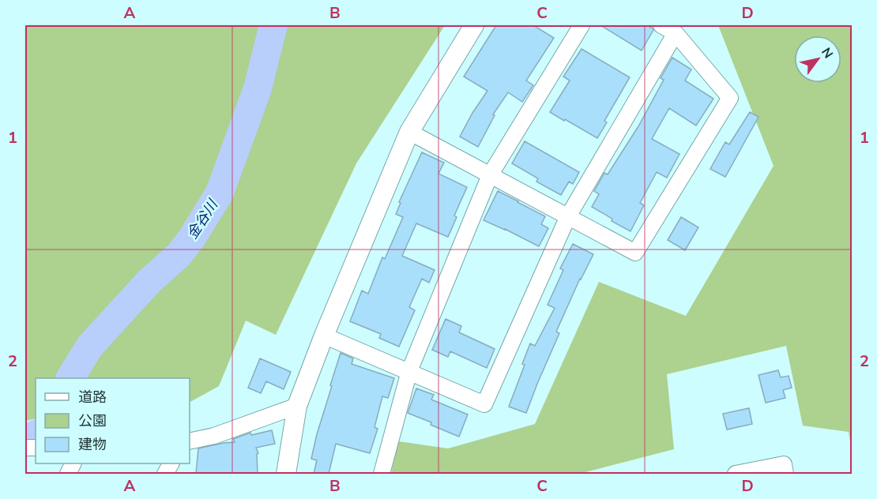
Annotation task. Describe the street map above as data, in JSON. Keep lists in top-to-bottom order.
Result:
{
  "water": ["金谷川"],
  "legend": ["道路", "公園", "建物"],
  "north": "top right",
  "grid": {
    "columns": [
      "A",
      "B",
      "C",
      "D"
    ],
    "rows": ["1", "2"]
  }
}
